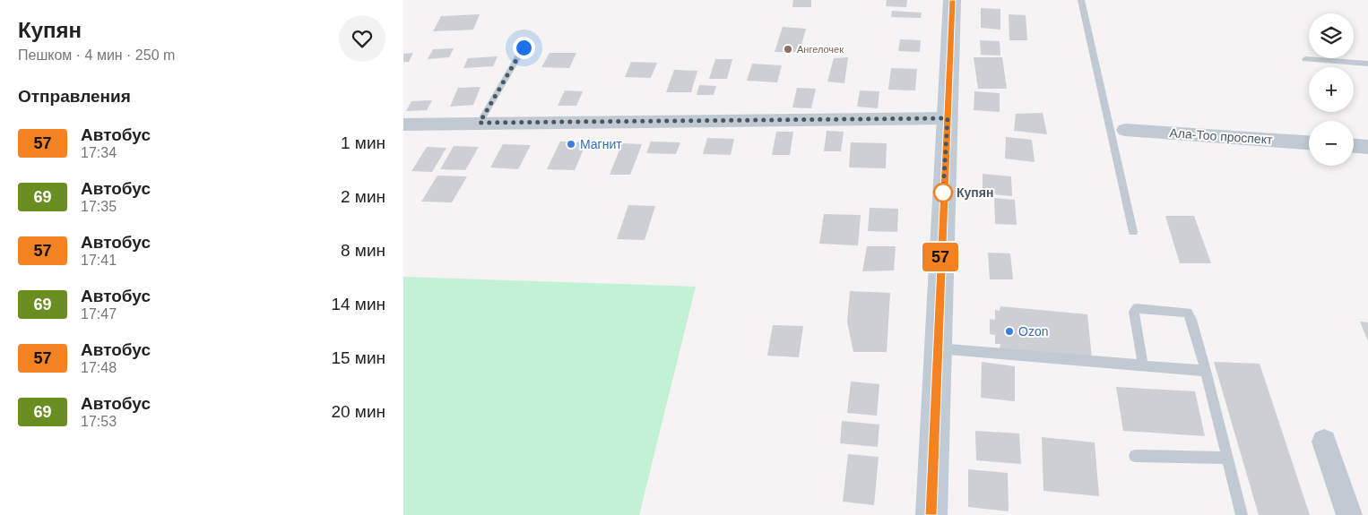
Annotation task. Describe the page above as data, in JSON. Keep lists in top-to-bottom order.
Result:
{
  "streets": {
    "street": ["Ала-Тоо проспект"]
  },
  "places": [
    "Ангелочек",
    "Магнит",
    "Купян",
    "Ozon"
  ],
  "lines": ["bus line 57"],
  "page": {
    "heading": [
      ["Купян", "Пешком · 4 мин · 250 m"],
      "Отправления"
    ],
    "on_map": "57",
    "map_buttons": ["+", "−"],
    "list": [
      {
        "mark": "57",
        "name": "Автобус",
        "note": "17:34",
        "value": "1 мин"
      },
      {
        "mark": "69",
        "name": "Автобус",
        "note": "17:35",
        "value": "2 мин"
      },
      {
        "mark": "57",
        "name": "Автобус",
        "note": "17:41",
        "value": "8 мин"
      },
      {
        "mark": "69",
        "name": "Автобус",
        "note": "17:47",
        "value": "14 мин"
      },
      {
        "mark": "57",
        "name": "Автобус",
        "note": "17:48",
        "value": "15 мин"
      },
      {
        "mark": "69",
        "name": "Автобус",
        "note": "17:53",
        "value": "20 мин"
      }
    ]
  }
}
